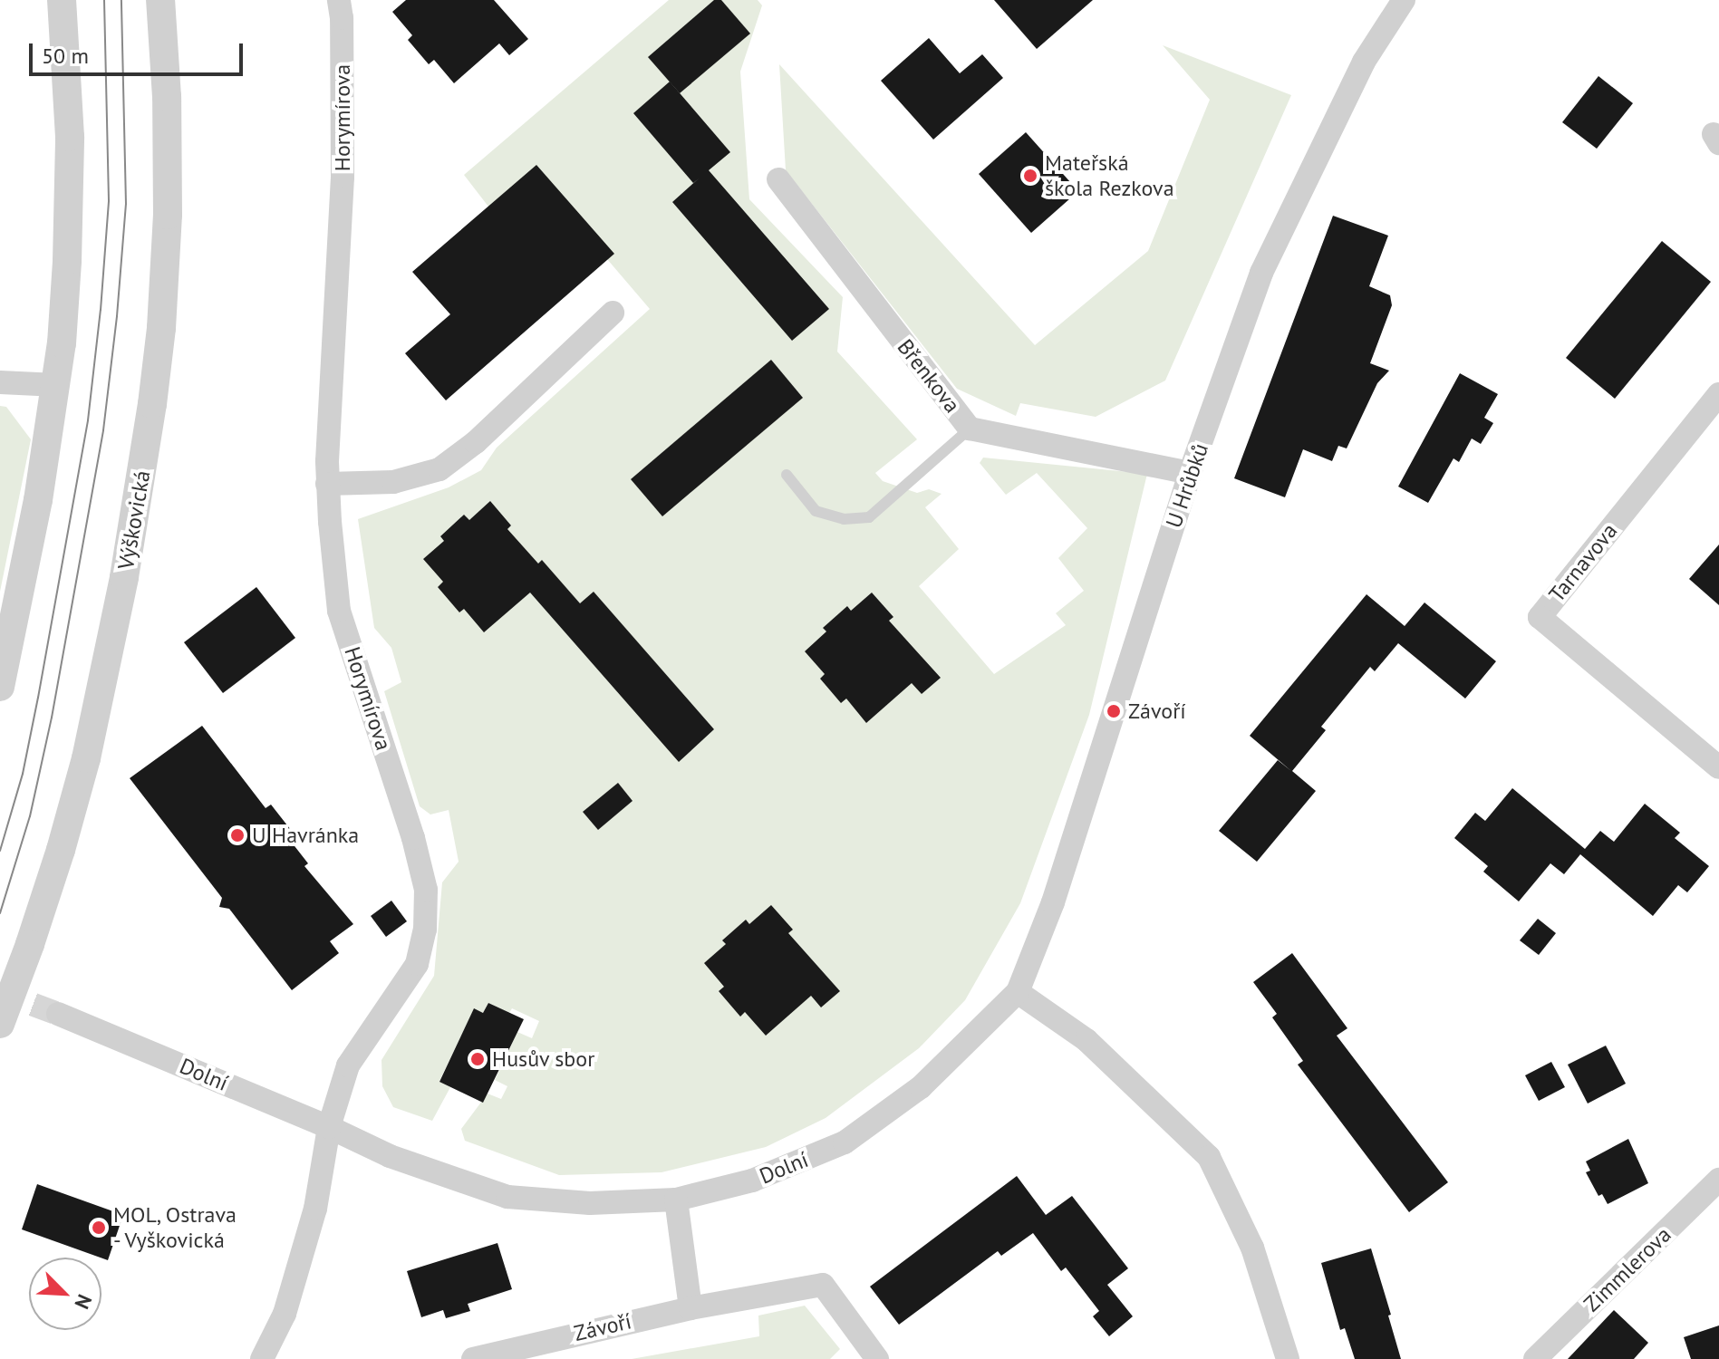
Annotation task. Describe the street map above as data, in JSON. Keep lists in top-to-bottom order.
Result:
{
  "streets": {
    "street": [
      "Horymírova",
      "Břenkova",
      "U Hrůbků",
      "Výškovická",
      "Tarnavova",
      "Dolní",
      "Zimmlerova",
      "Závoří"
    ]
  },
  "crossings": [
    ["Horymírova", "Dolní"],
    ["Břenkova", "U Hrůbků"],
    ["U Hrůbků", "Dolní"]
  ],
  "places": [
    "Mateřská škola Rezkova",
    "Závoří",
    "U Havránka",
    "Husův sbor",
    "MOL, Ostrava - Vyškovická"
  ],
  "scale_bar": "50 m",
  "north": "bottom right"
}
